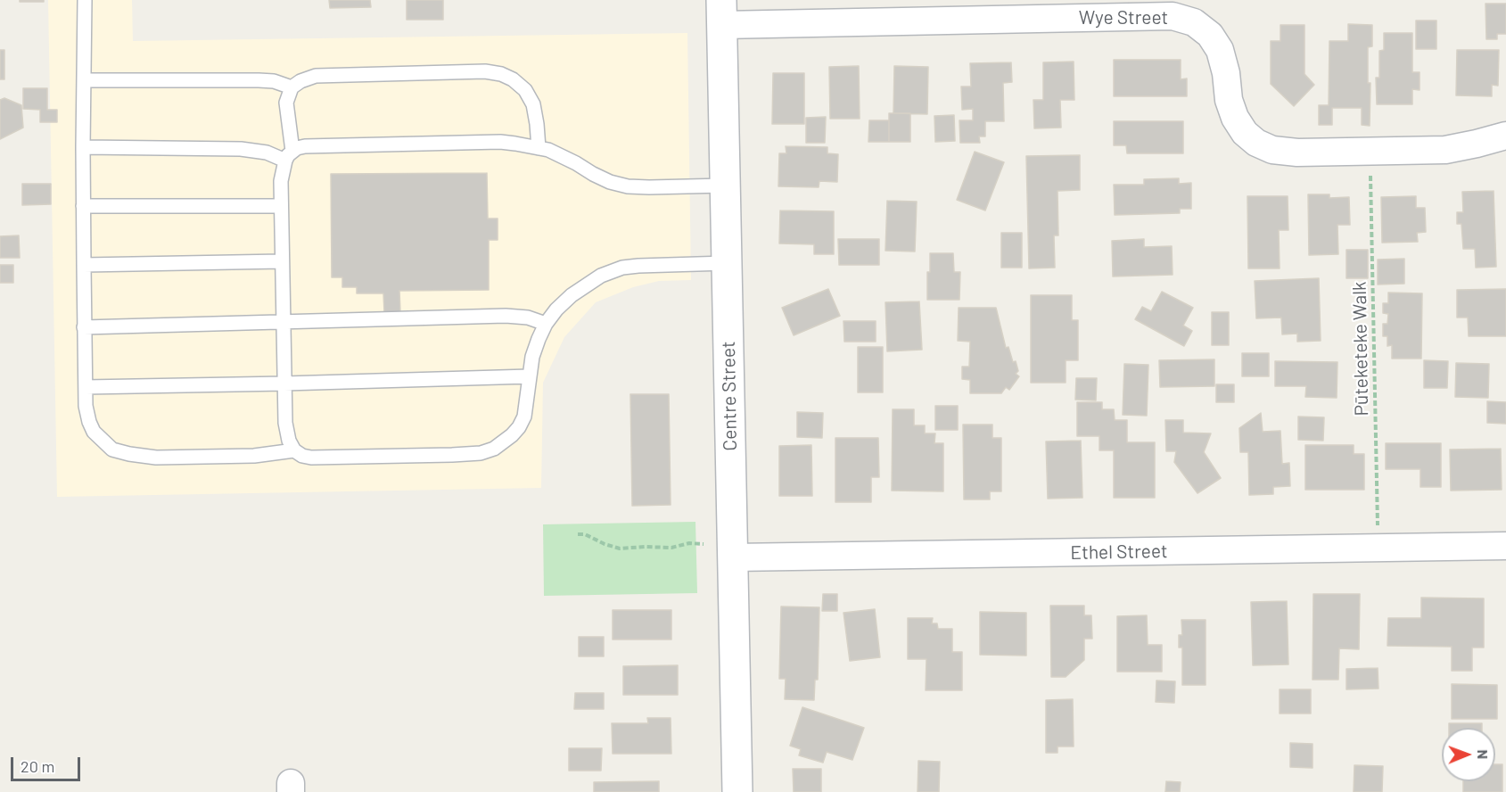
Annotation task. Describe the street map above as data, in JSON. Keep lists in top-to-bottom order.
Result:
{
  "streets": {
    "street": ["Wye Street", "Centre Street", "Ethel Street"],
    "path": ["Pūteketeke Walk"]
  },
  "crossings": [
    ["Wye Street", "Centre Street"],
    ["Centre Street", "Ethel Street"]
  ],
  "scale_bar": "20 m",
  "north": "right"
}
